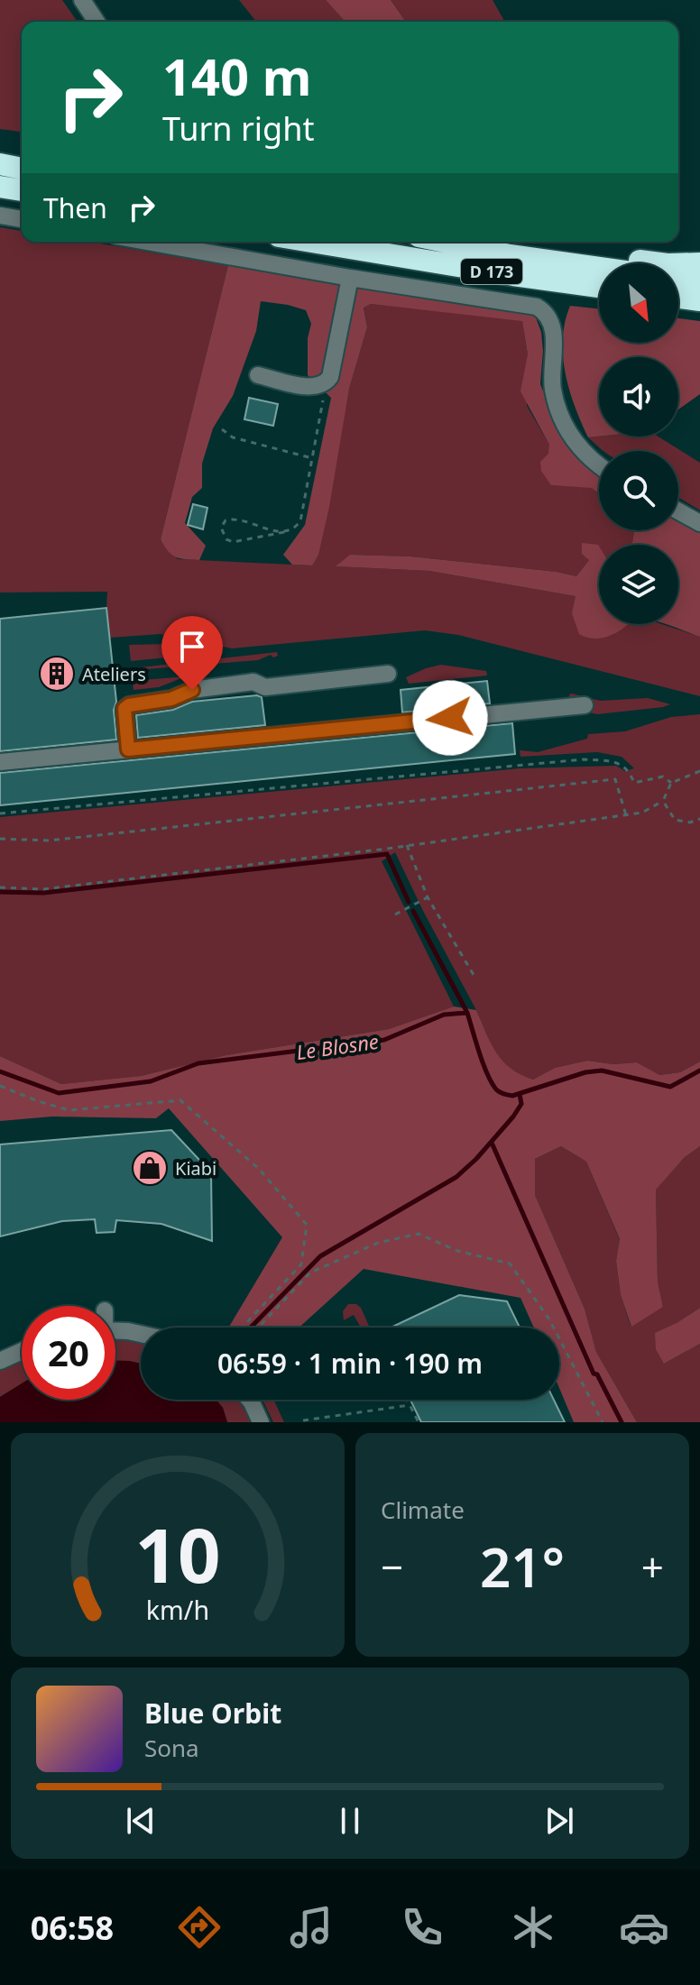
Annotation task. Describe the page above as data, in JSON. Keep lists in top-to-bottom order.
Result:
{
  "streets": {
    "highway": ["D 173"]
  },
  "water": ["Le Blosne"],
  "places": {
    "building": ["Ateliers"],
    "shop": ["Kiabi"]
  },
  "north": "bottom right",
  "page": {
    "turn": ["140 m", "Turn right"],
    "then": "Then",
    "limit": "20",
    "trip": "06:59 · 1 min · 190 m",
    "tile": "Climate",
    "heat": ["−", "21°", "+"],
    "song": ["Blue Orbit", "Sona"],
    "tabs": "06:58",
    "gauge": ["10", "km/h"]
  }
}
